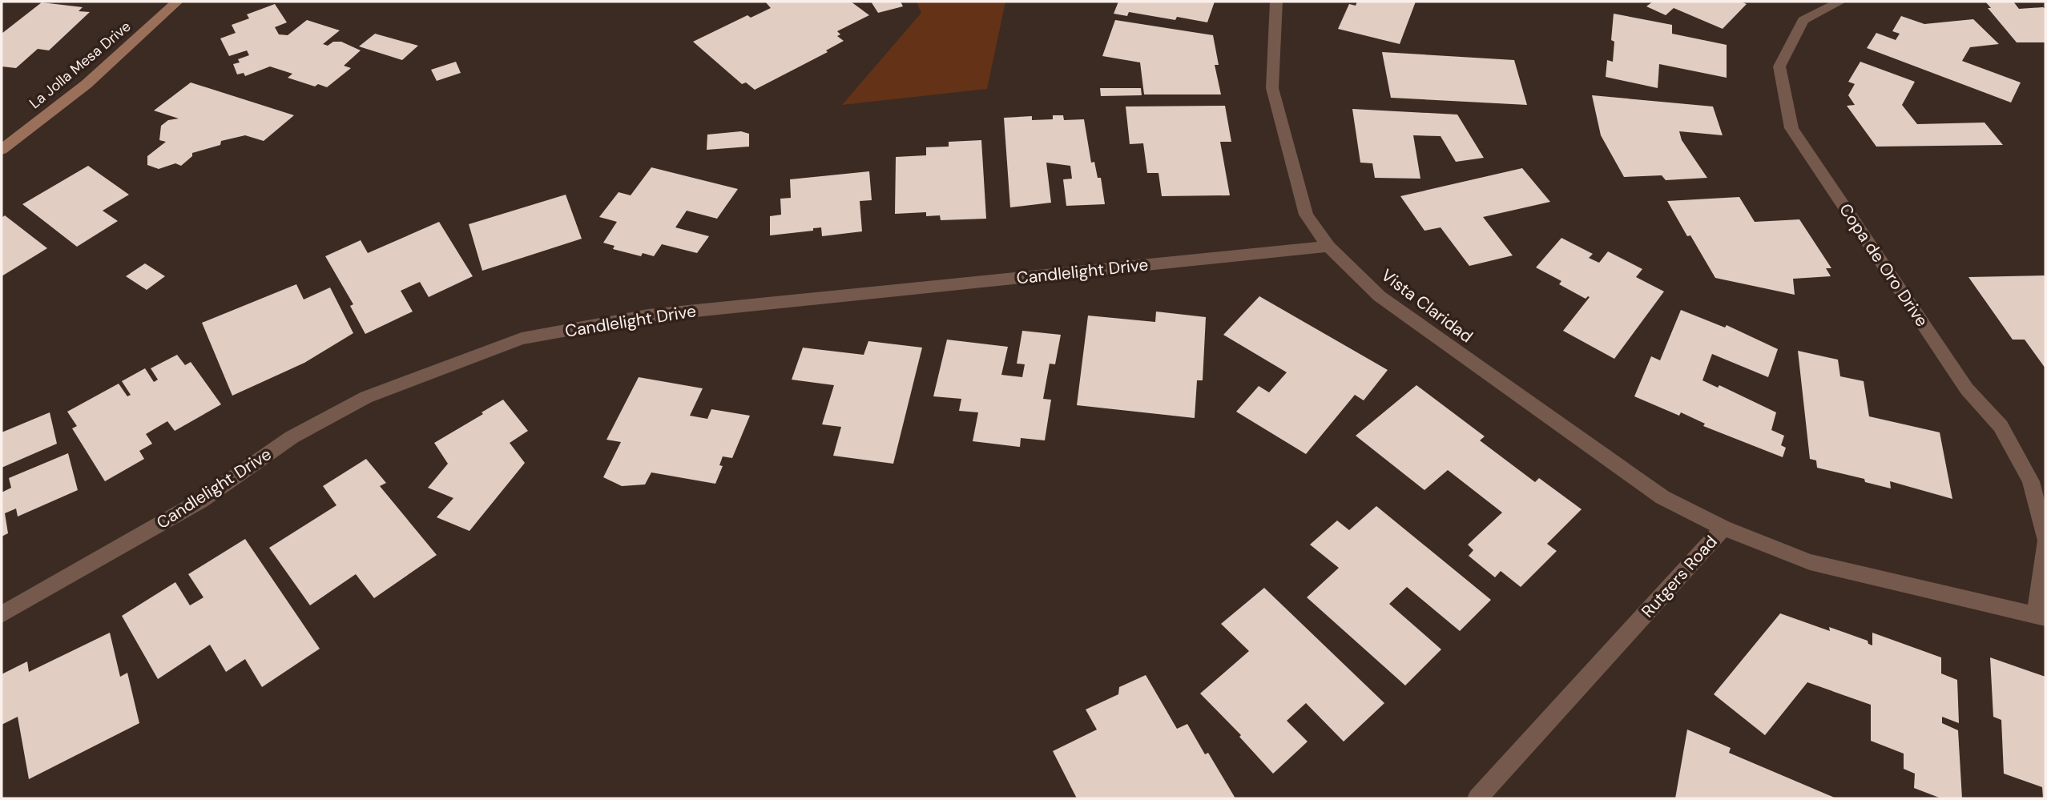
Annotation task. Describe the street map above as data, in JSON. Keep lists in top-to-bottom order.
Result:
{
  "streets": {
    "street": [
      "La Jolla Mesa Drive",
      "Copa de Oro Drive",
      "Candlelight Drive",
      "Vista Claridad",
      "Rutgers Road"
    ]
  },
  "crossings": [
    ["Candlelight Drive", "Vista Claridad"],
    ["Vista Claridad", "Rutgers Road"]
  ]
}
